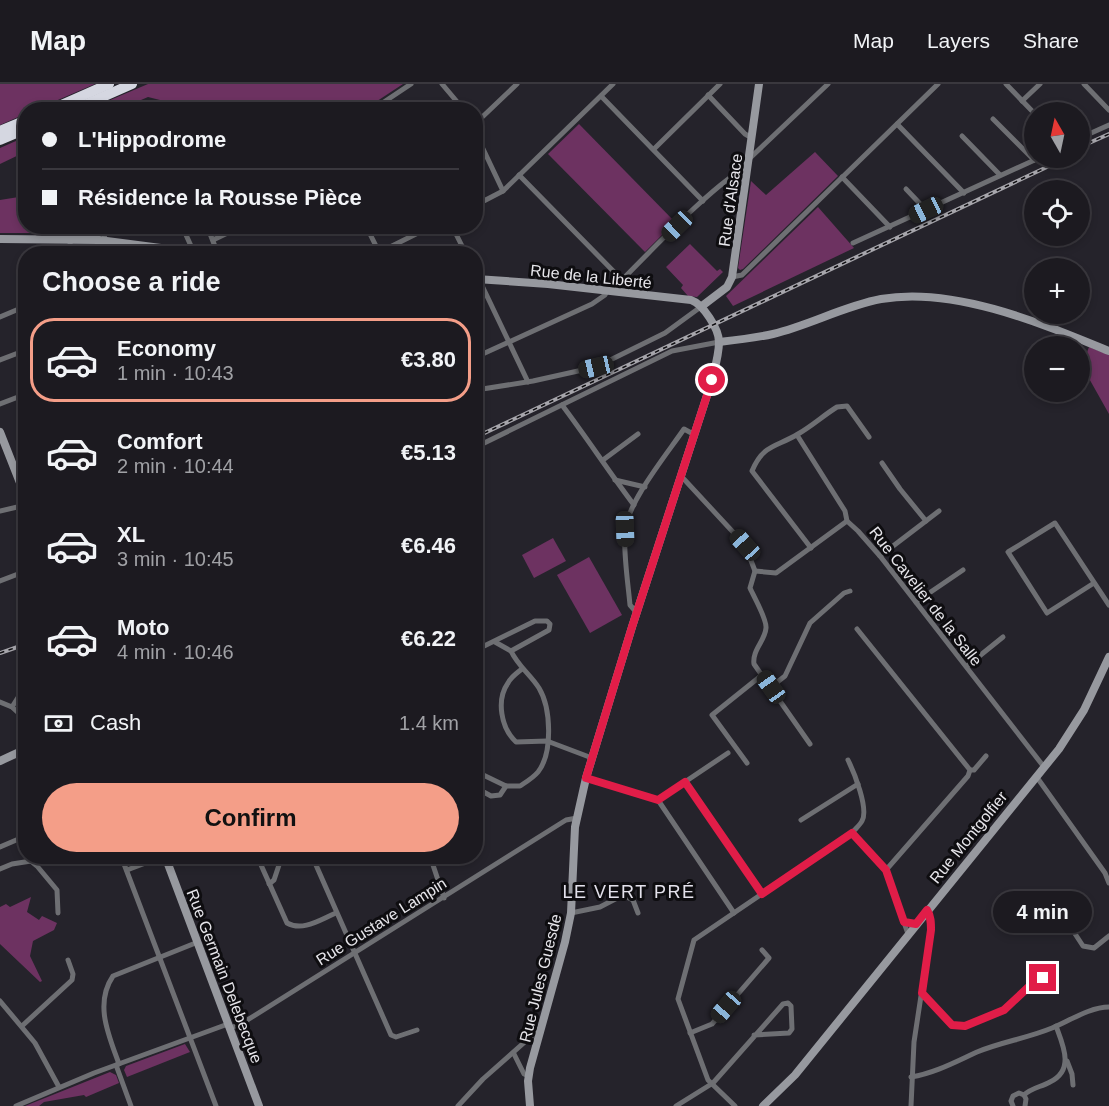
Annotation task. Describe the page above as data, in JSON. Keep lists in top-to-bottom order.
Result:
{
  "streets": {
    "street": [
      "Rue d'Alsace",
      "Rue de la Liberté",
      "Rue Cavelier de la Salle",
      "Rue Montgolfier",
      "Rue Gustave Lampin",
      "Rue Germain Delebecque",
      "Rue Jules Guesde"
    ]
  },
  "crossings": [
    ["Rue Cavelier de la Salle", "Rue Montgolfier"],
    ["Rue Gustave Lampin", "Rue Germain Delebecque"],
    ["Rue Gustave Lampin", "Rue Jules Guesde"]
  ],
  "districts": ["LE VERT PRÉ"],
  "north": "top",
  "page": {
    "header": "Map",
    "nav": ["Map", "Layers", "Share"],
    "map_buttons": ["+", "−"],
    "banner": ["L'Hippodrome", "Résidence la Rousse Pièce"],
    "heading": "Choose a ride",
    "list": [
      {
        "name": "Economy",
        "note": "1 min · 10:43",
        "value": "€3.80"
      },
      {
        "name": "Comfort",
        "note": "2 min · 10:44",
        "value": "€5.13"
      },
      {
        "name": "XL",
        "note": "3 min · 10:45",
        "value": "€6.46"
      },
      {
        "name": "Moto",
        "note": "4 min · 10:46",
        "value": "€6.22"
      }
    ],
    "pay": ["Cash", "1.4 km"],
    "buttons": "Confirm",
    "bubble": "4 min"
  }
}
